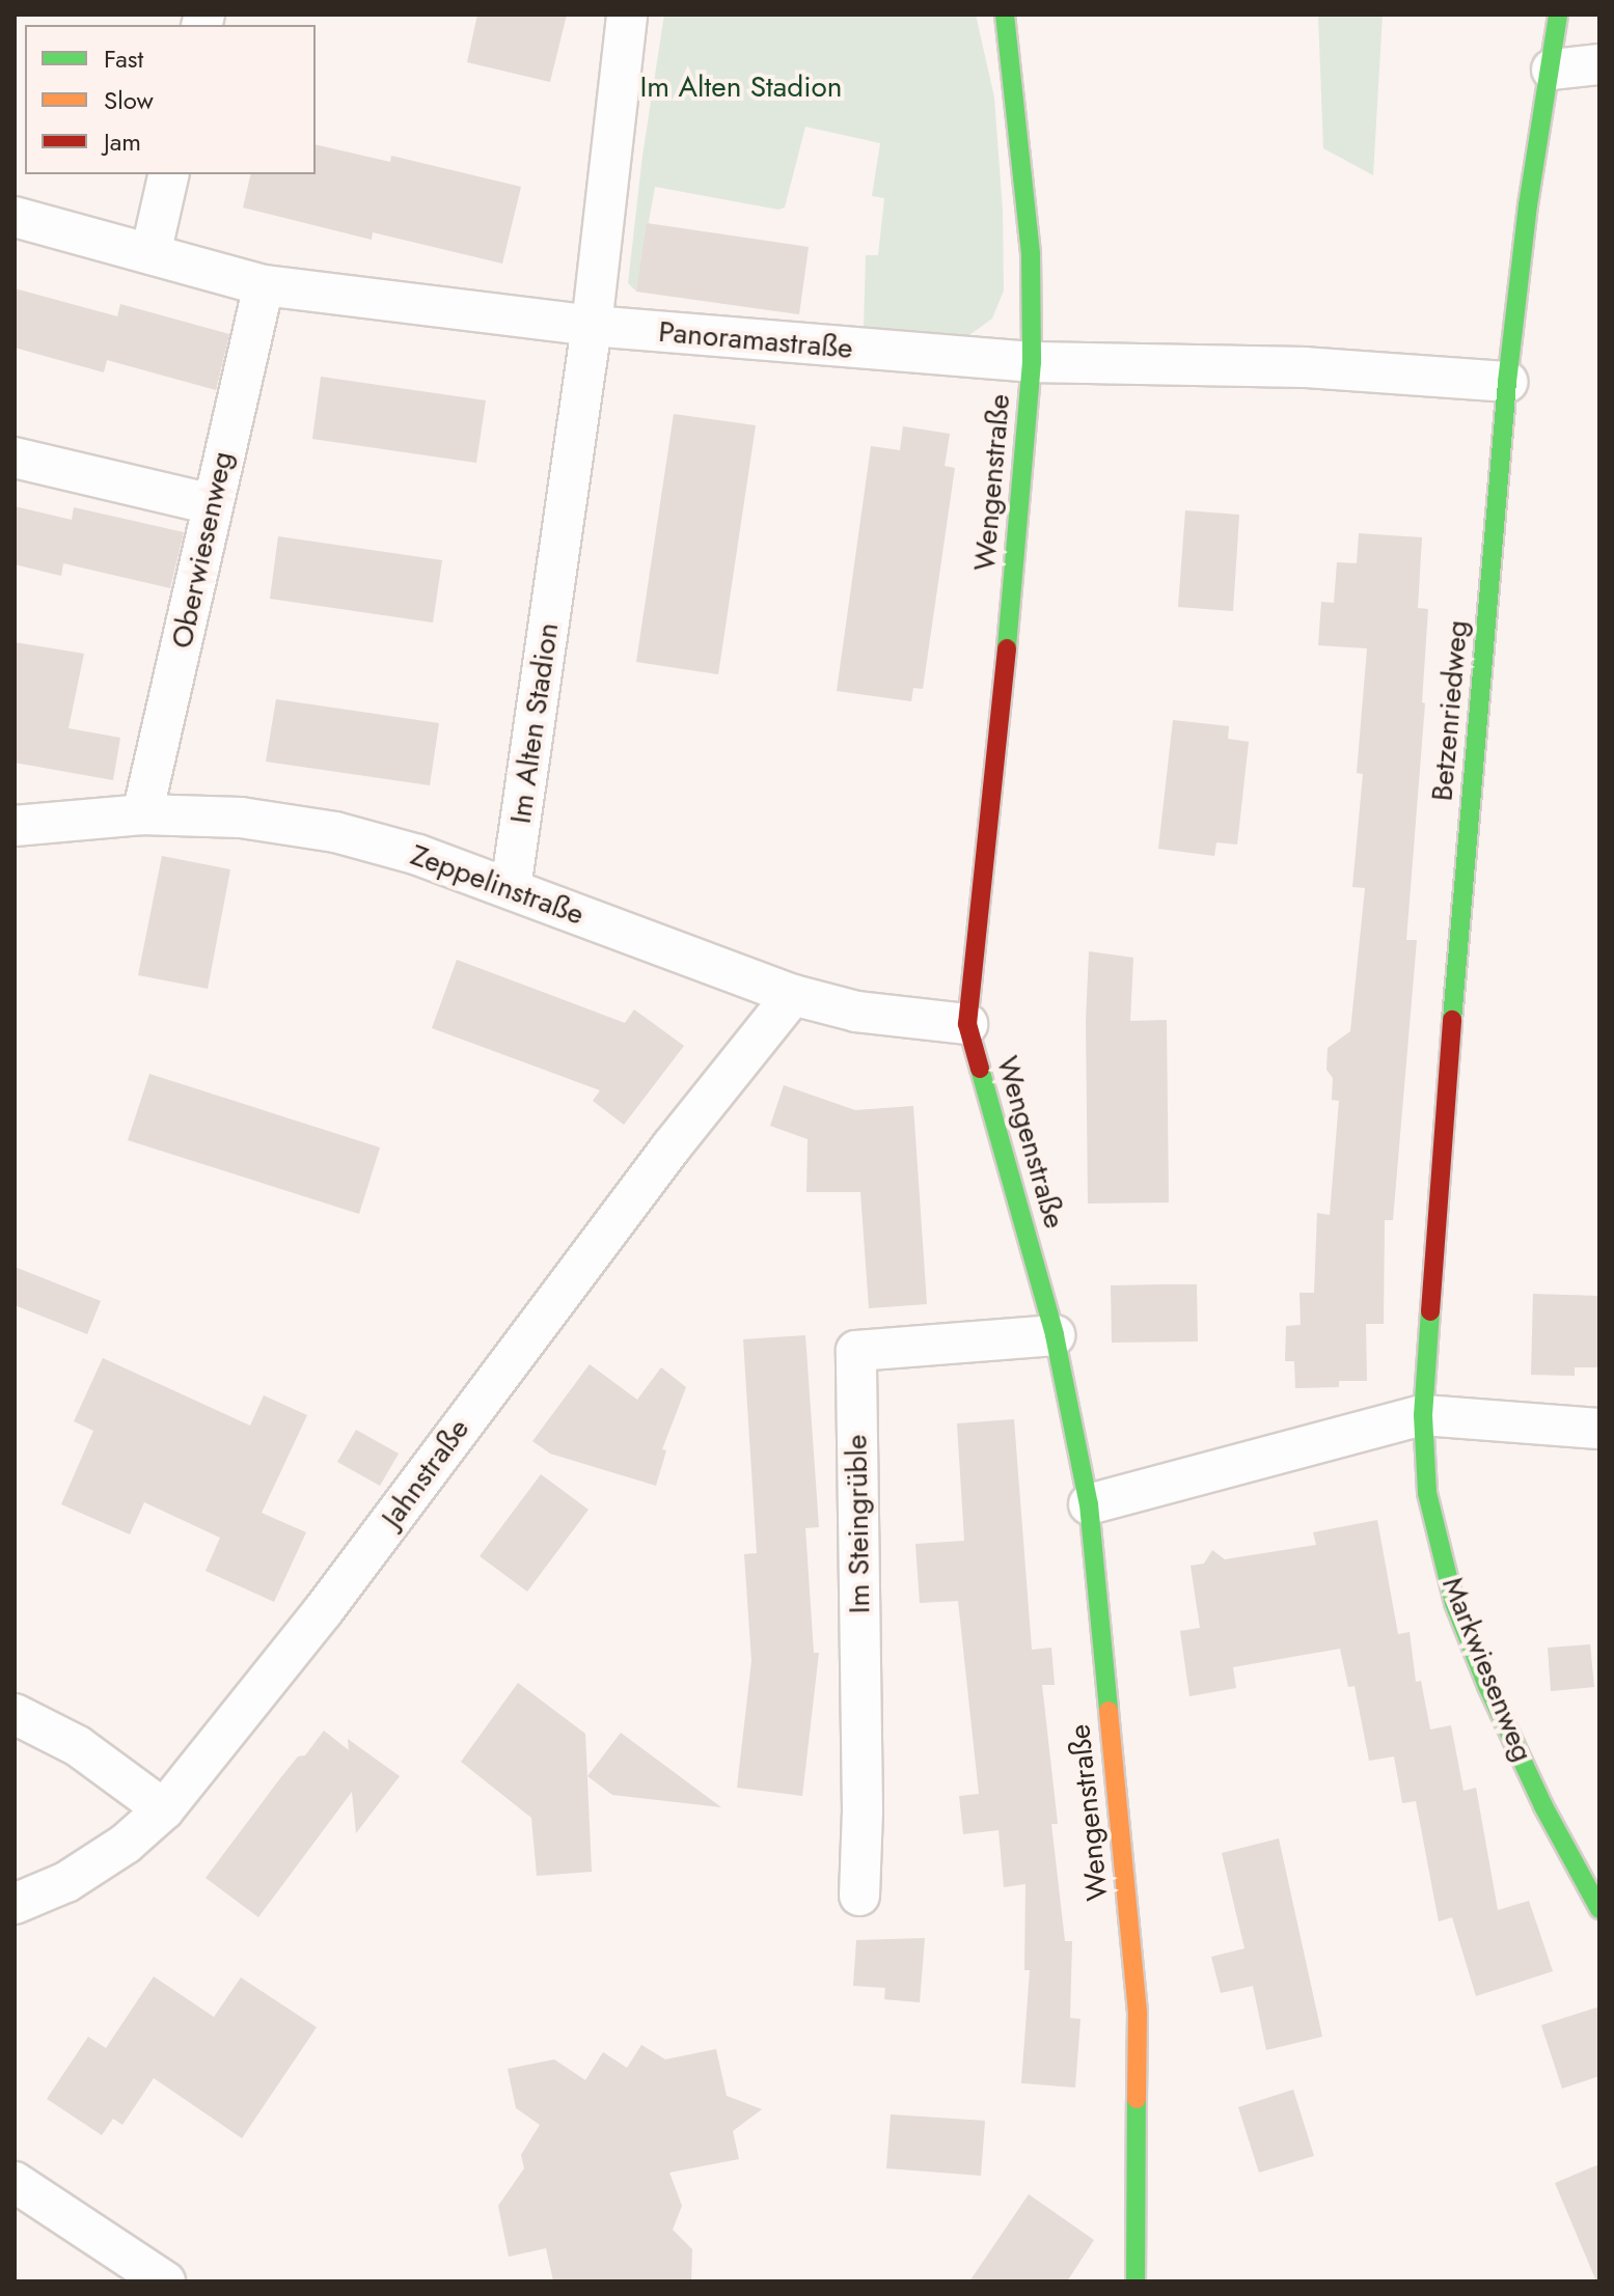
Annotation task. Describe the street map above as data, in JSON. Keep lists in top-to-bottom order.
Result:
{
  "streets": {
    "street": [
      "Panoramastraße",
      "Wengenstraße",
      "Oberwiesenweg",
      "Betzenriedweg",
      "Im Alten Stadion",
      "Zeppelinstraße",
      "Jahnstraße",
      "Im Steingrüble",
      "Markwiesenweg"
    ]
  },
  "crossings": [
    ["Panoramastraße", "Wengenstraße"],
    ["Panoramastraße", "Oberwiesenweg"],
    ["Panoramastraße", "Betzenriedweg"],
    ["Panoramastraße", "Im Alten Stadion"],
    ["Wengenstraße", "Zeppelinstraße"],
    ["Wengenstraße", "Im Steingrüble"],
    ["Oberwiesenweg", "Zeppelinstraße"],
    ["Betzenriedweg", "Markwiesenweg"],
    ["Im Alten Stadion", "Zeppelinstraße"],
    ["Zeppelinstraße", "Jahnstraße"]
  ],
  "parks": ["Im Alten Stadion"],
  "legend": ["Fast", "Slow", "Jam"]
}
